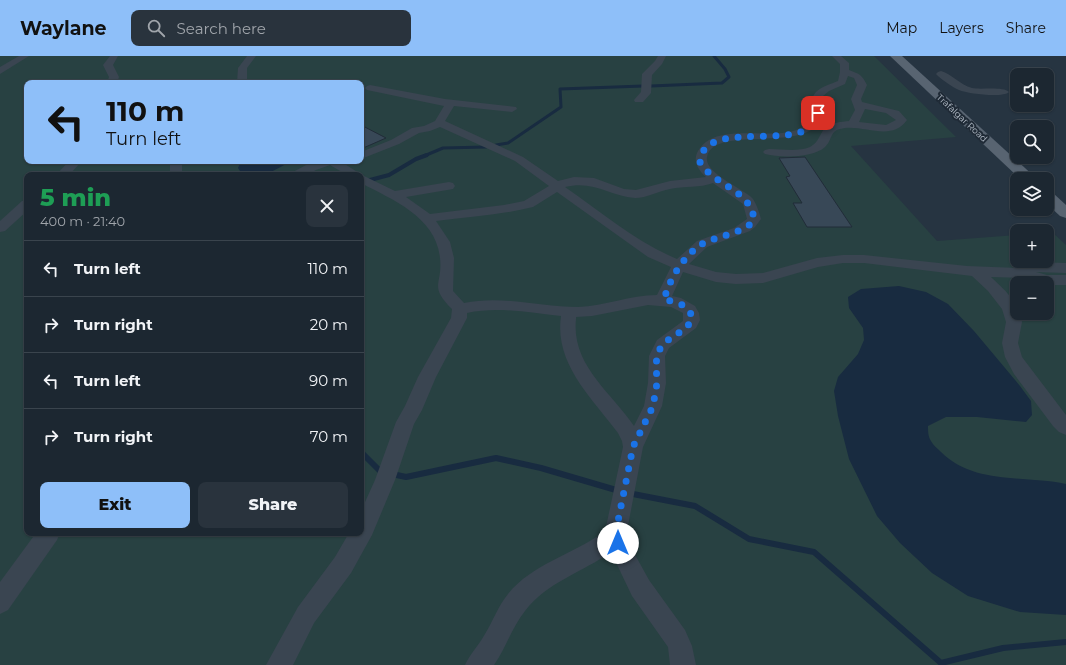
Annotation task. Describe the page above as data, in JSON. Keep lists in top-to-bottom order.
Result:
{
  "streets": {
    "main road": ["Trafalgar Road"]
  },
  "page": {
    "header": "Waylane",
    "search": "Search here",
    "nav": ["Map", "Layers", "Share"],
    "map_buttons": ["+", "−"],
    "turn": ["110 m", "Turn left"],
    "heading": ["5 min", "400 m · 21:40"],
    "list": [
      {
        "name": "Turn left",
        "value": "110 m"
      },
      {
        "name": "Turn right",
        "value": "20 m"
      },
      {
        "name": "Turn left",
        "value": "90 m"
      },
      {
        "name": "Turn right",
        "value": "70 m"
      }
    ],
    "buttons": ["Exit", "Share"]
  }
}
